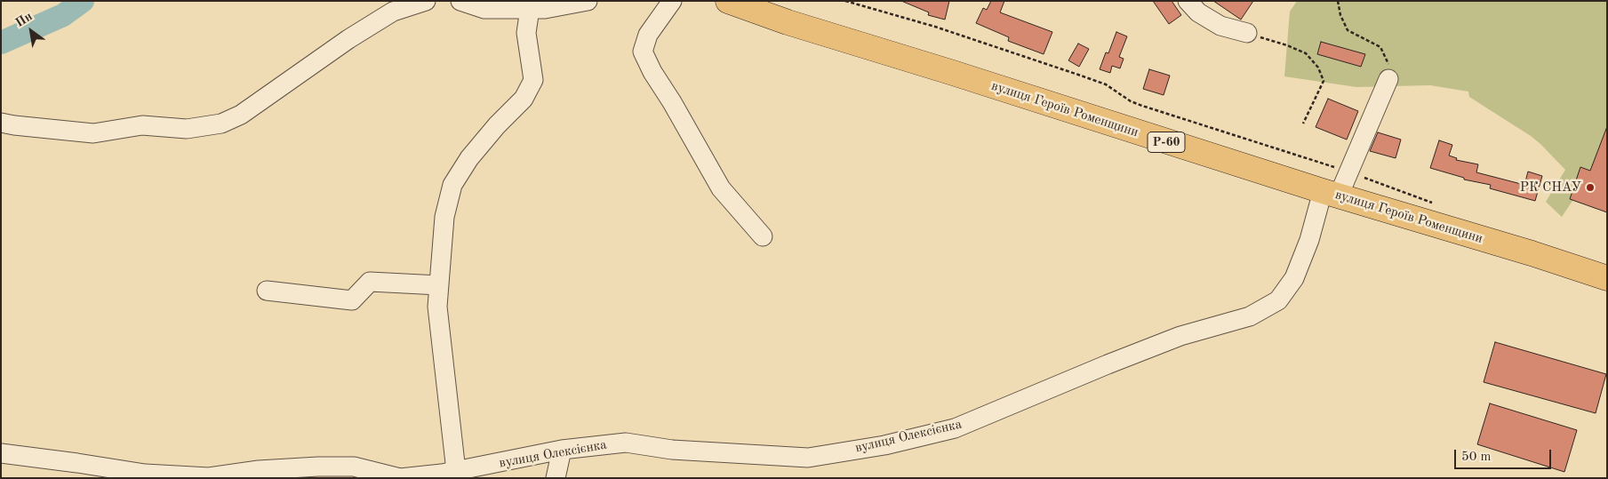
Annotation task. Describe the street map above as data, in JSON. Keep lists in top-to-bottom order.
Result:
{
  "streets": {
    "main road": ["вулиця Героїв Роменщини", "Р-60"],
    "street": ["вулиця Олексієнка"]
  },
  "crossings": [
    ["вулиця Героїв Роменщини", "вулиця Олексієнка"]
  ],
  "places": ["РК СНАУ"],
  "scale_bar": "50 m",
  "north": "top left"
}
